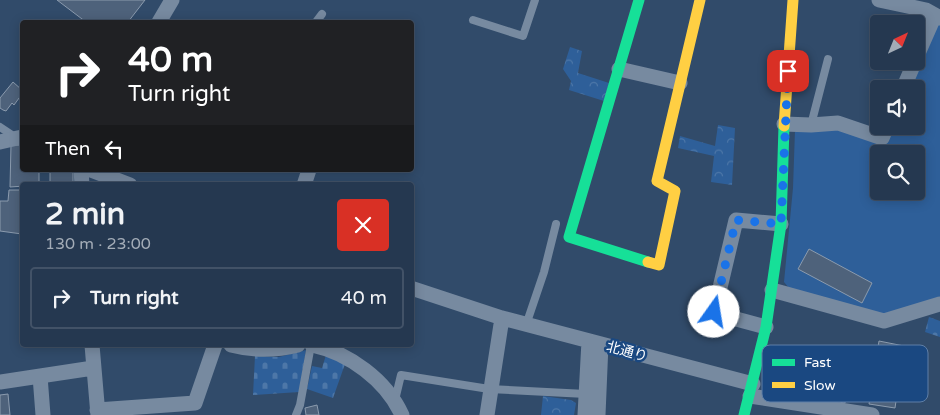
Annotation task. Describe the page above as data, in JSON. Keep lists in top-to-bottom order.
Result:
{
  "streets": {
    "street": ["北通り"]
  },
  "legend": ["Fast", "Slow"],
  "north": "top right",
  "page": {
    "turn": ["40 m", "Turn right"],
    "then": "Then",
    "heading": ["2 min", "130 m · 23:00"],
    "list": [
      {
        "name": "Turn right",
        "value": "40 m"
      }
    ]
  }
}
